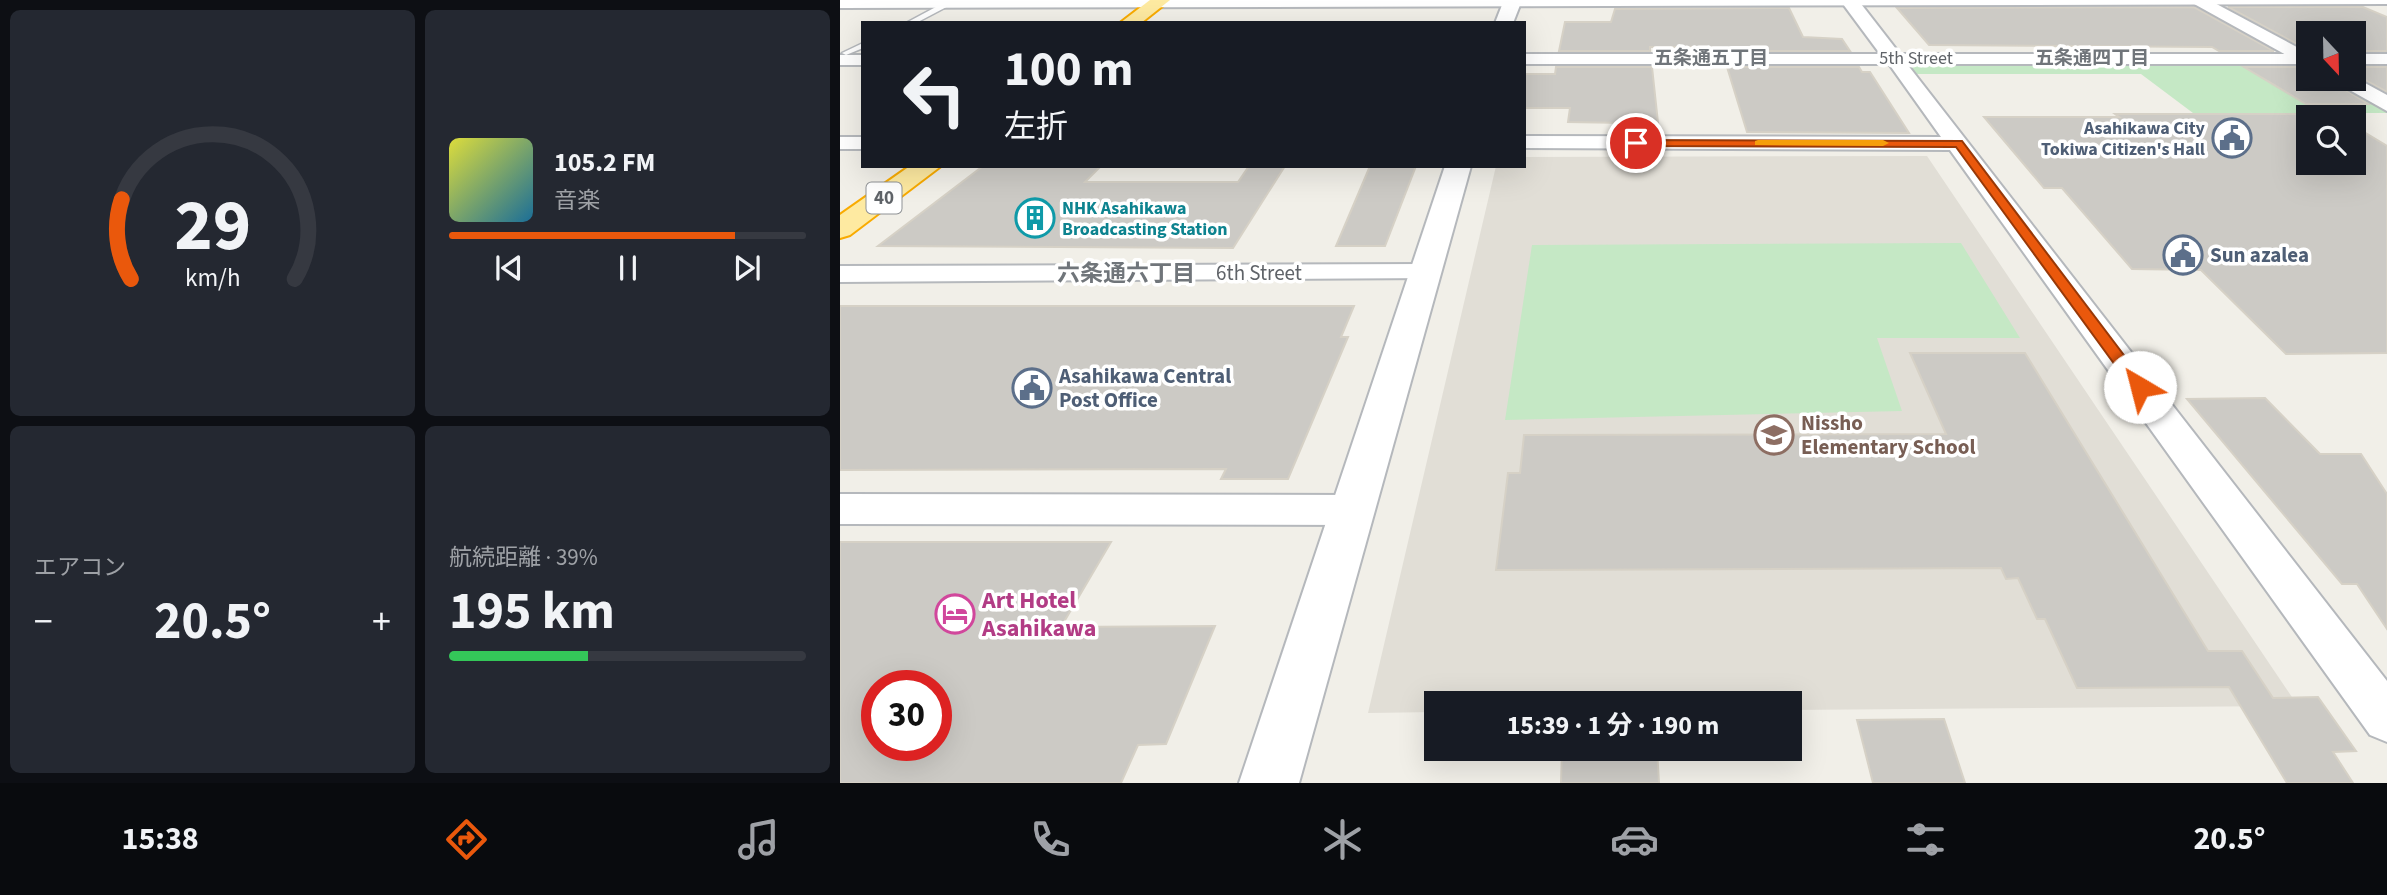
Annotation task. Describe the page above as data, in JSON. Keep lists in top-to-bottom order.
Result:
{
  "streets": {
    "highway": ["40"],
    "street": ["5th Street", "6th Street"]
  },
  "districts": ["五条通五丁目", "五条通四丁目", "六条通六丁目"],
  "places": {
    "public building": ["Asahikawa City Tokiwa Citizen's Hall", "Sun azalea", "Asahikawa Central Post Office"],
    "building": ["NHK Asahikawa Broadcasting Station"],
    "school or university": ["Nissho Elementary School"],
    "hotel": ["Art Hotel Asahikawa"]
  },
  "north": "bottom",
  "page": {
    "turn": ["100 m", "左折"],
    "song": ["105.2 FM", "音楽"],
    "tile": [
      "エアコン",
      ["航続距離 · 39%", "195 km"]
    ],
    "heat": ["−", "20.5°", "+"],
    "limit": "30",
    "trip": "15:39 · 1 分 · 190 m",
    "tabs": ["15:38", "20.5°"],
    "gauge": ["29", "km/h"]
  }
}
